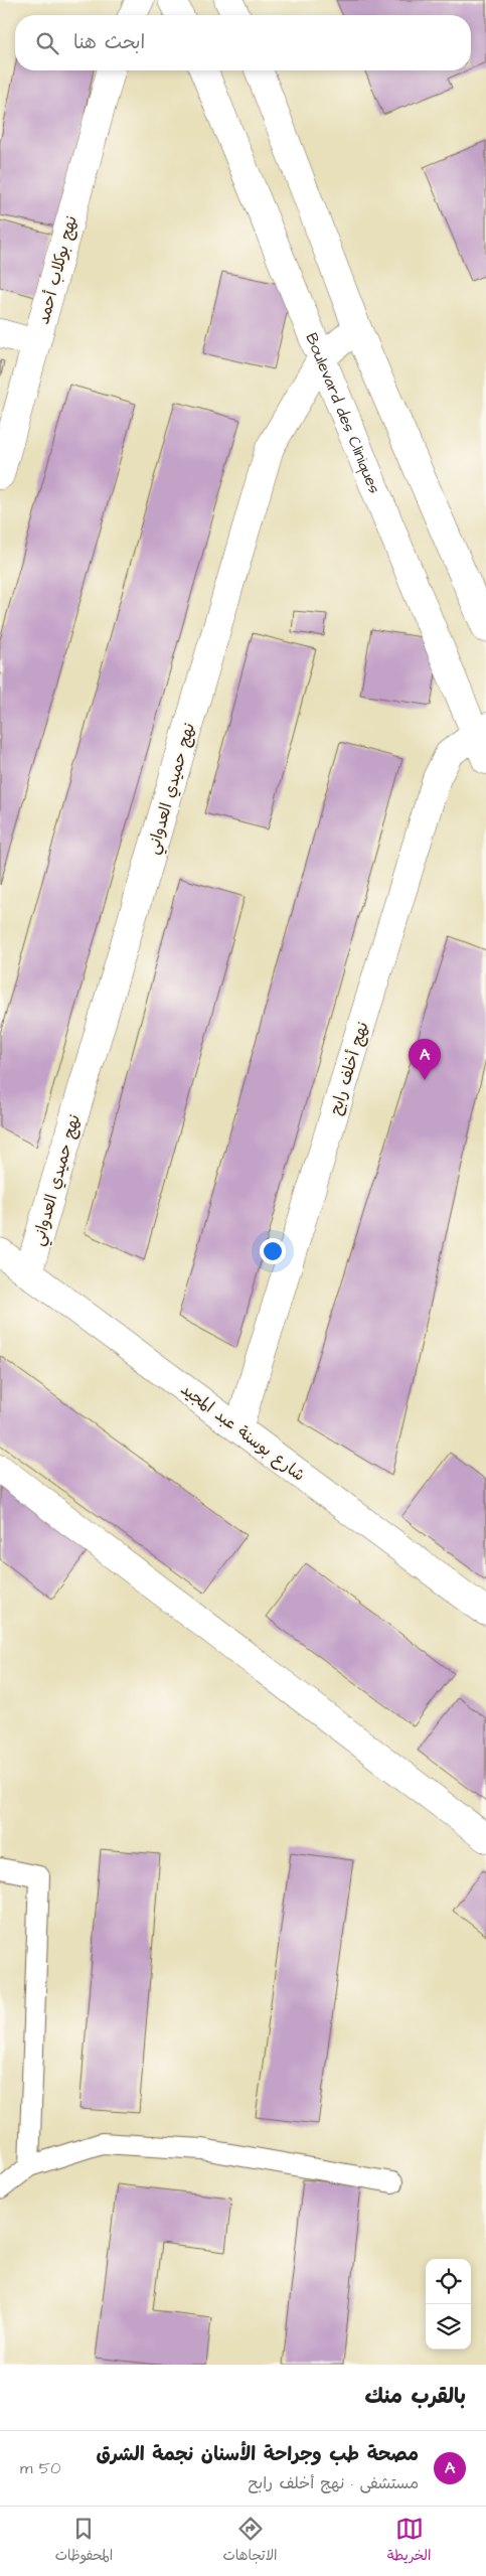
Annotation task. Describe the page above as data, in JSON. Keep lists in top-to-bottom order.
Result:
{
  "streets": {
    "street": [
      "نهج بوكلاب أحمد",
      "Boulevard des Cliniques",
      "نهج حميدي العدواني",
      "نهج أخلف رابح",
      "شارع بوسنة عبد المجيد"
    ]
  },
  "crossings": [
    ["Boulevard des Cliniques", "نهج حميدي العدواني"],
    ["Boulevard des Cliniques", "نهج أخلف رابح"],
    ["نهج حميدي العدواني", "شارع بوسنة عبد المجيد"],
    ["نهج أخلف رابح", "شارع بوسنة عبد المجيد"]
  ],
  "page": {
    "search": "ابحث هنا",
    "pins": "A",
    "heading": "بالقرب منك",
    "list": [
      {
        "mark": "A",
        "name": "مصحة طب وجراحة الأسنان نجمة الشرق",
        "note": "مستشفى · نهج أخلف رابح",
        "value": "50 m"
      }
    ],
    "nav": ["الخريطة", "الاتجاهات", "المحفوظات"]
  }
}
